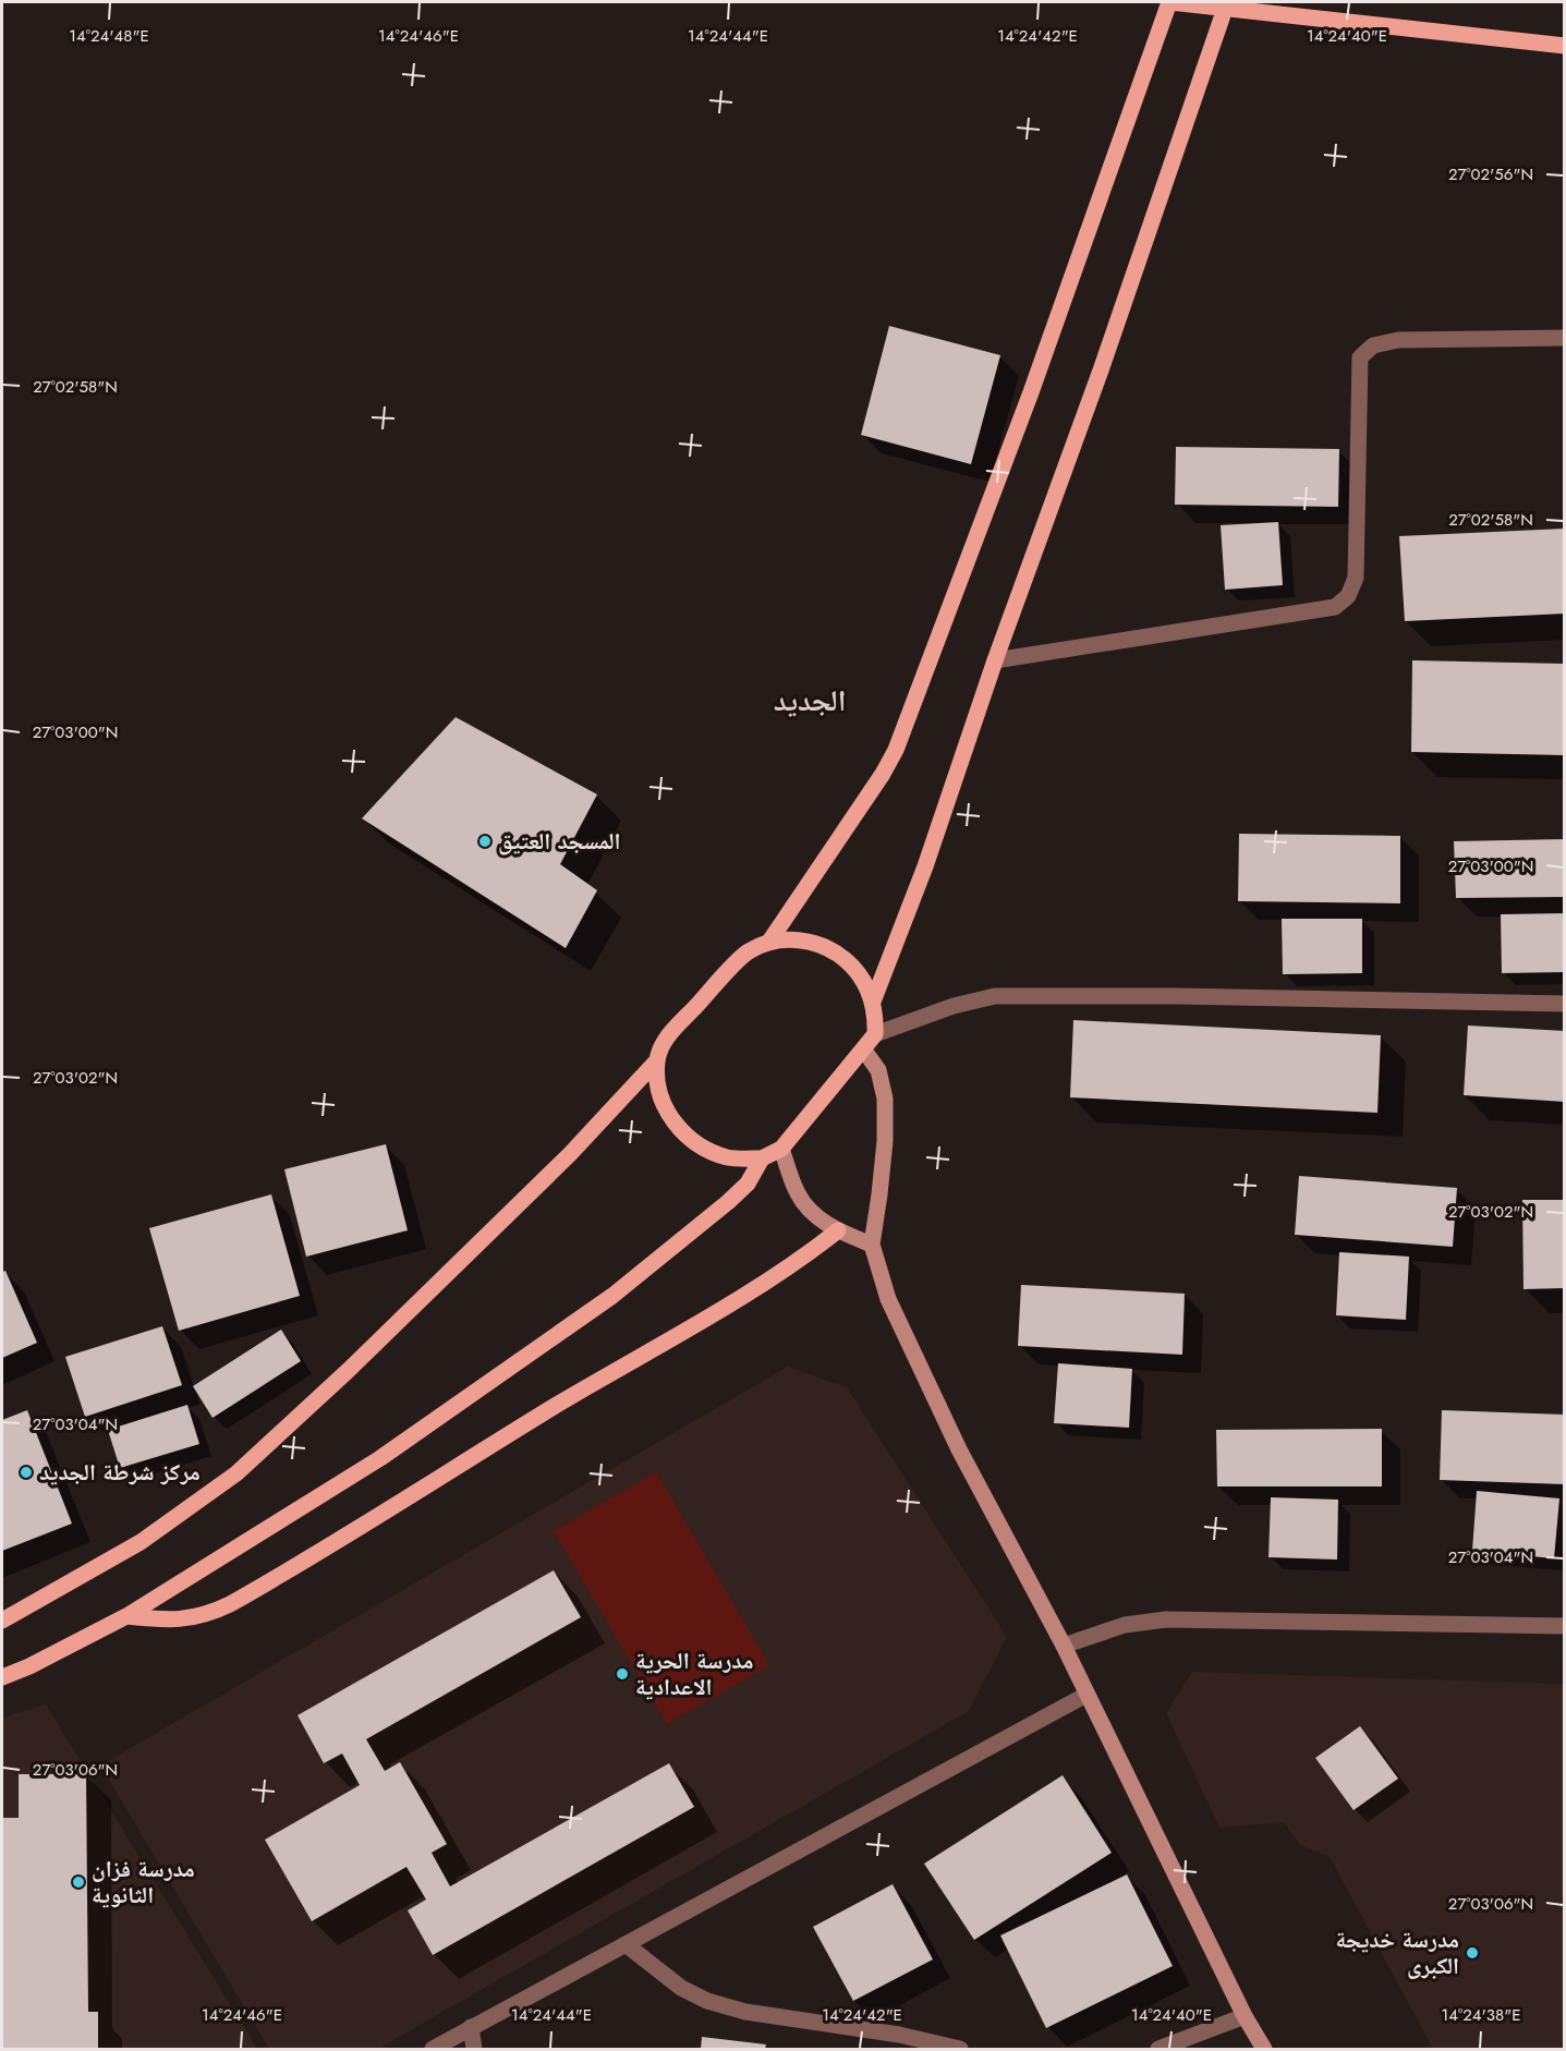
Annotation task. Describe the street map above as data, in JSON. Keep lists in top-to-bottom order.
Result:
{
  "districts": ["الجديد"],
  "places": [
    "المسجد العتيق",
    "مركز شرطة الجديد",
    "مدرسة الحرية الاعدادية",
    "مدرسة فزان الثانوية",
    "مدرسة خديجة الكبرى"
  ],
  "coordinates": [
    "14°24'48\"E",
    "14°24'46\"E",
    "14°24'44\"E",
    "14°24'42\"E",
    "14°24'40\"E",
    "27°02'56\"N",
    "27°02'58\"N",
    "27°03'00\"N",
    "27°03'02\"N",
    "27°03'04\"N",
    "27°03'06\"N",
    "14°24'38\"E"
  ]
}
